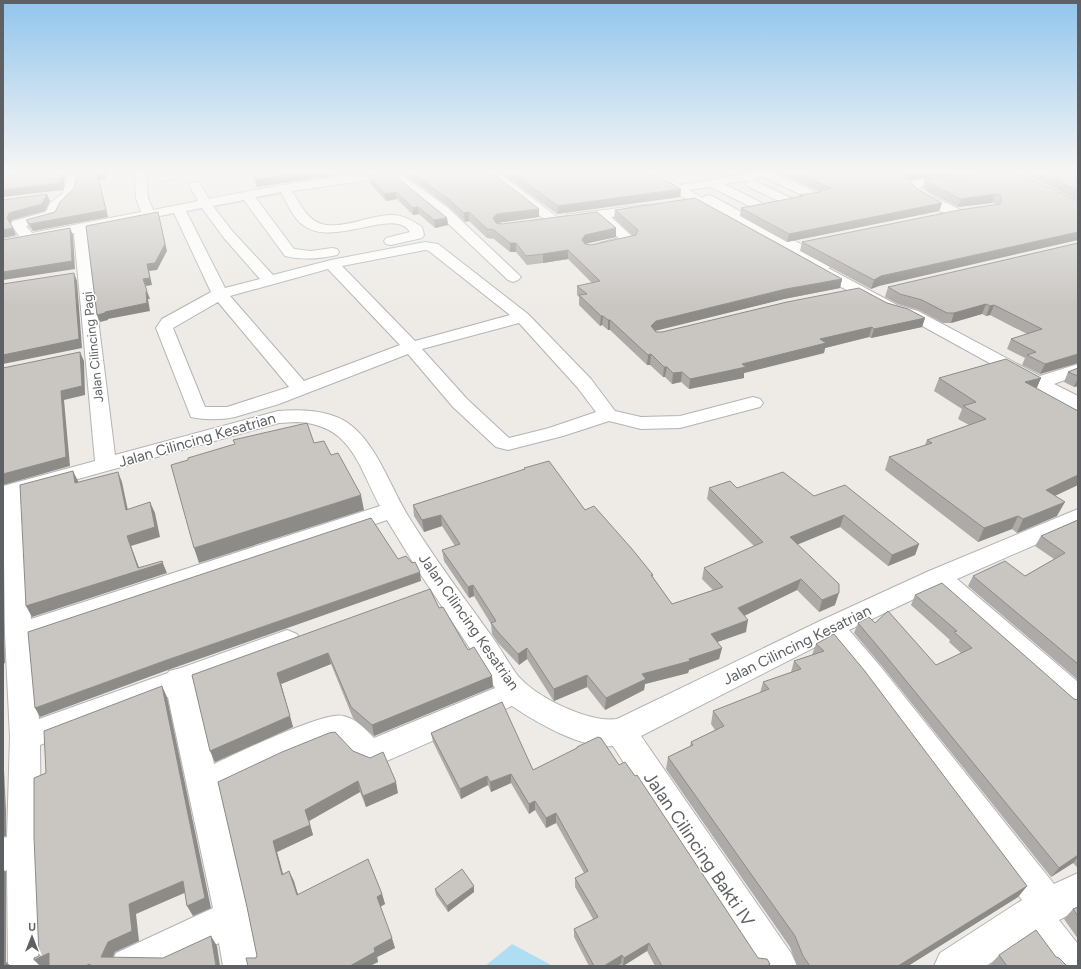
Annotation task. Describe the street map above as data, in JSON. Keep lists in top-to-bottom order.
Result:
{
  "streets": {
    "street": ["Jalan Cilincing Pagi", "Jalan Cilincing Kesatrian", "Jalan Cilincing Bakti IV"]
  },
  "crossings": [
    ["Jalan Cilincing Pagi", "Jalan Cilincing Kesatrian"],
    ["Jalan Cilincing Kesatrian", "Jalan Cilincing Bakti IV"]
  ],
  "north": "top"
}
